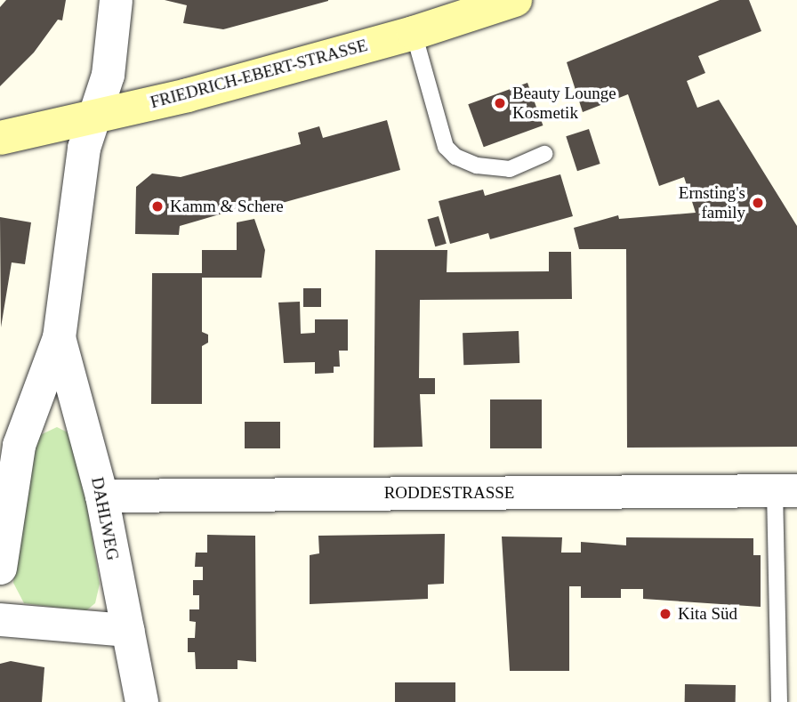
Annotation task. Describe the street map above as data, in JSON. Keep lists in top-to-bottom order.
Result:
{
  "streets": {
    "street": ["FRIEDRICH-EBERT-STRASSE", "RODDESTRASSE", "DAHLWEG"]
  },
  "crossings": [
    ["FRIEDRICH-EBERT-STRASSE", "DAHLWEG"],
    ["RODDESTRASSE", "DAHLWEG"]
  ],
  "places": [
    "Beauty Lounge Kosmetik",
    "Ernsting's family",
    "Kamm & Schere",
    "Kita Süd"
  ]
}
